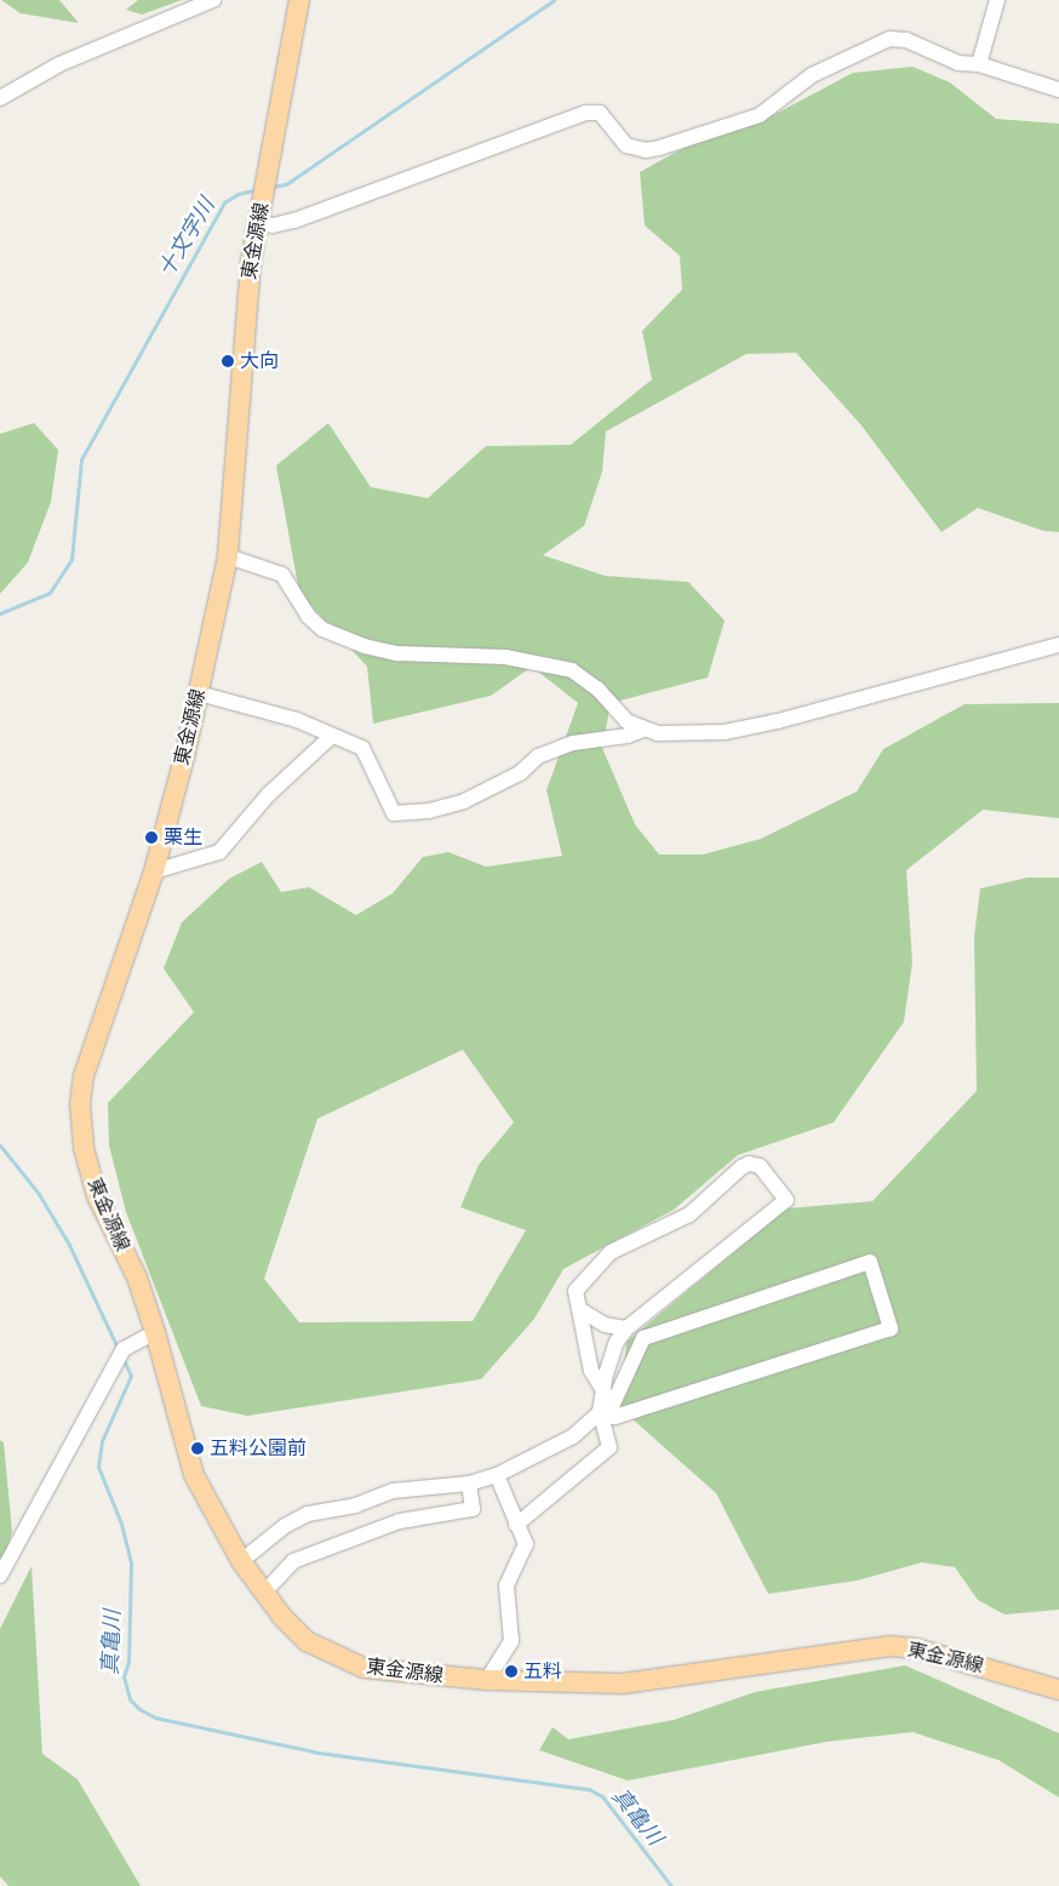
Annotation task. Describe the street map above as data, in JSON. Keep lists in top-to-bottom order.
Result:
{
  "streets": {
    "main road": ["東金源線"]
  },
  "water": ["十文字川", "真亀川"],
  "places": [
    "大向",
    "栗生",
    "五料公園前",
    "五料"
  ]
}
